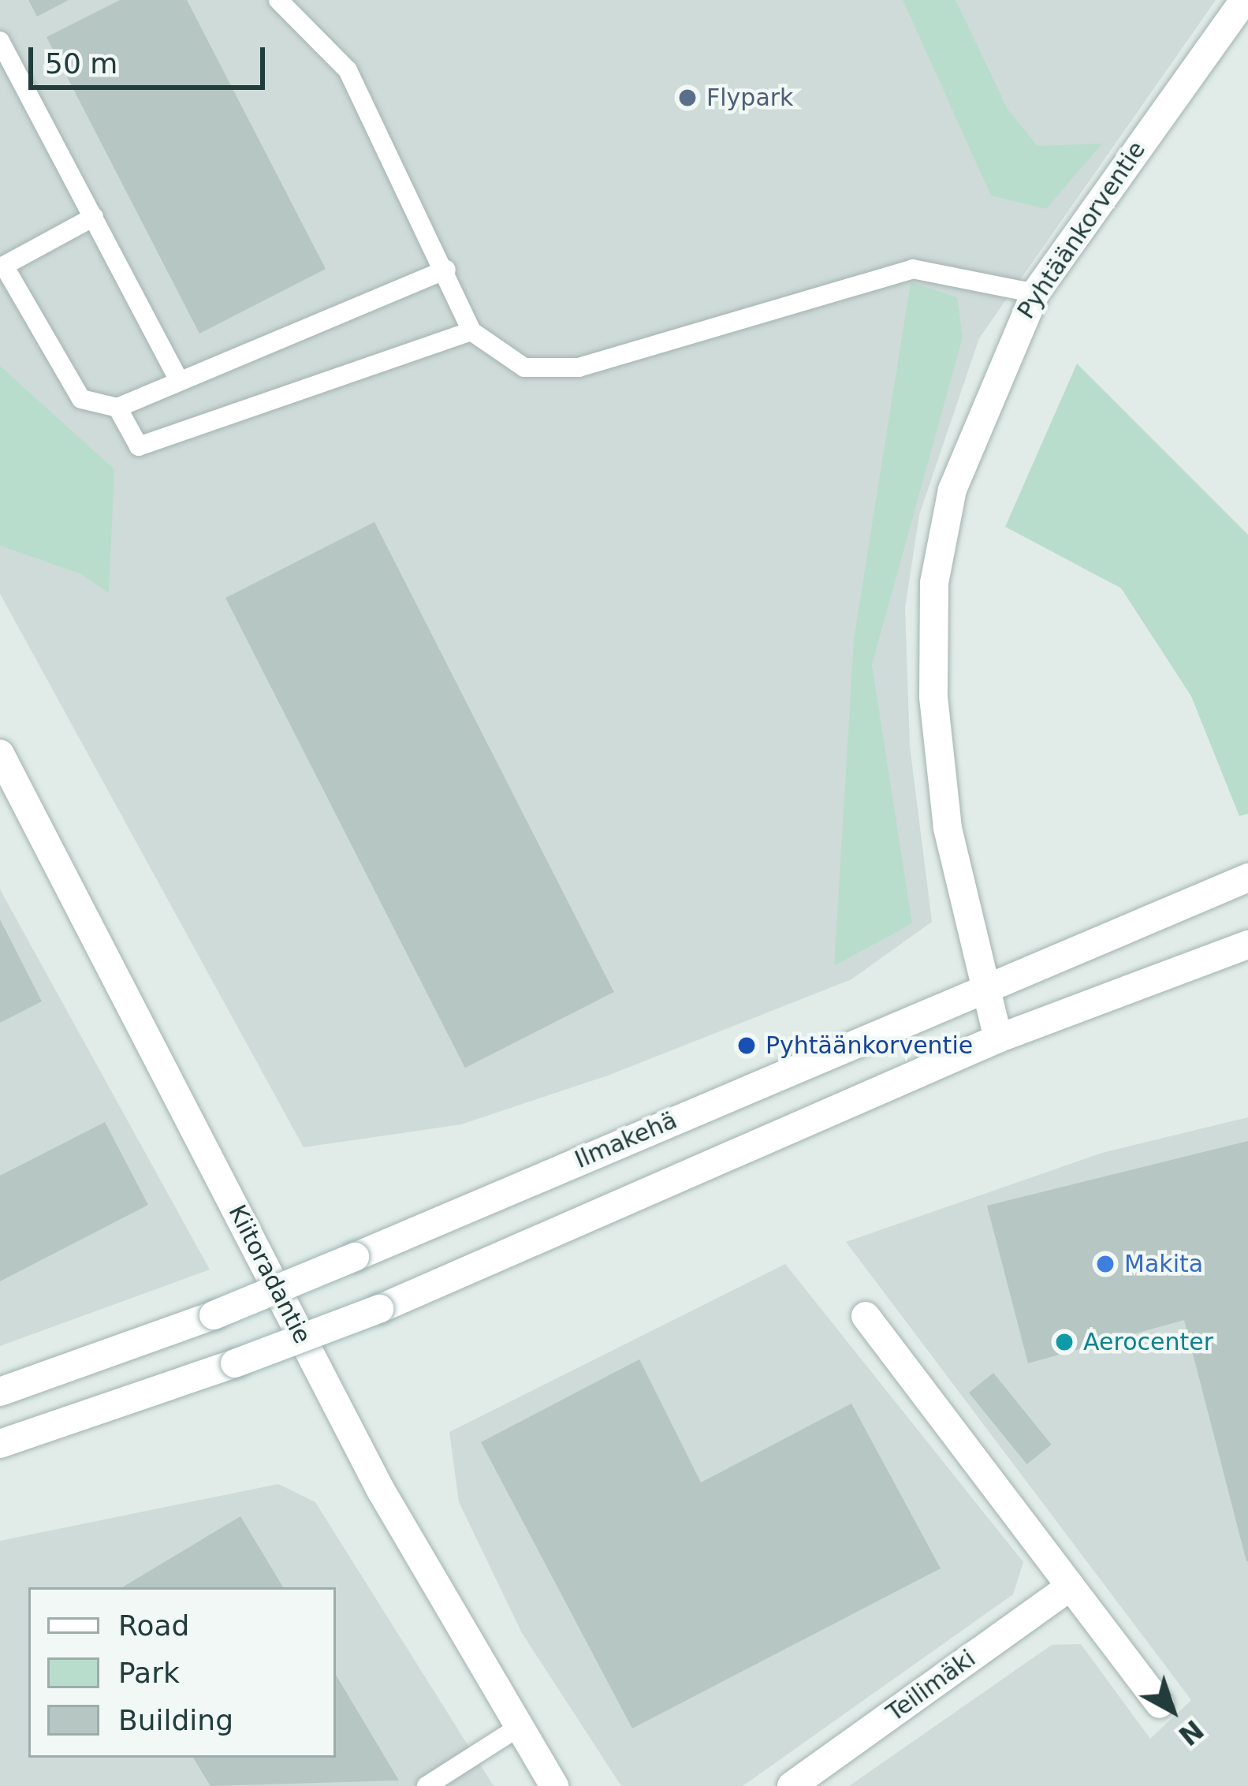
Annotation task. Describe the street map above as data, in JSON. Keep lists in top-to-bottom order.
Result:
{
  "streets": {
    "main road": [
      "Pyhtäänkorventie",
      "Ilmakehä",
      "Kiitoradantie",
      "Teilimäki"
    ]
  },
  "crossings": [
    ["Pyhtäänkorventie", "Ilmakehä"]
  ],
  "places": [
    "Flypark",
    "Pyhtäänkorventie",
    "Makita",
    "Aerocenter"
  ],
  "legend": ["Road", "Park", "Building"],
  "scale_bar": "50 m",
  "north": "bottom right"
}
